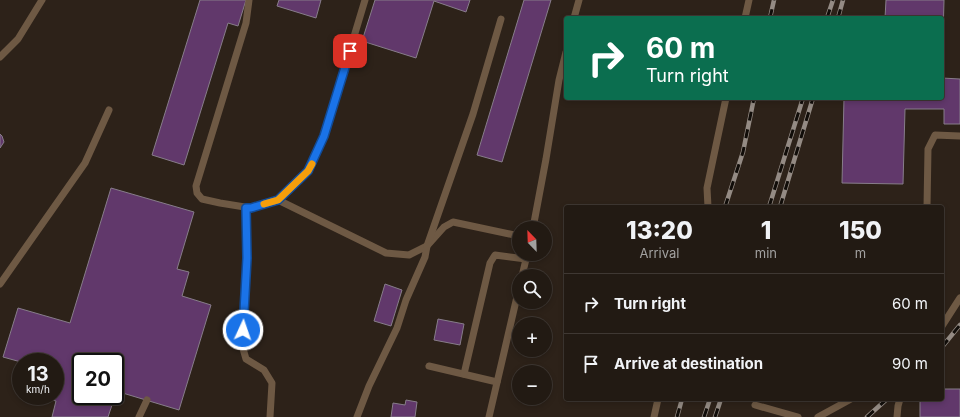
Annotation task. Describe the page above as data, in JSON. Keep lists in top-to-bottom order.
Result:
{
  "north": "top left",
  "page": {
    "turn": ["60 m", "Turn right"],
    "eta": [
      "13:20",
      "Arrival",
      "1",
      "min",
      "150",
      "m"
    ],
    "map_buttons": ["+", "−"],
    "list": [
      {
        "name": "Turn right",
        "value": "60 m"
      },
      {
        "name": "Arrive at destination",
        "value": "90 m"
      }
    ],
    "speed": "13 km/h",
    "limit": "20"
  }
}
